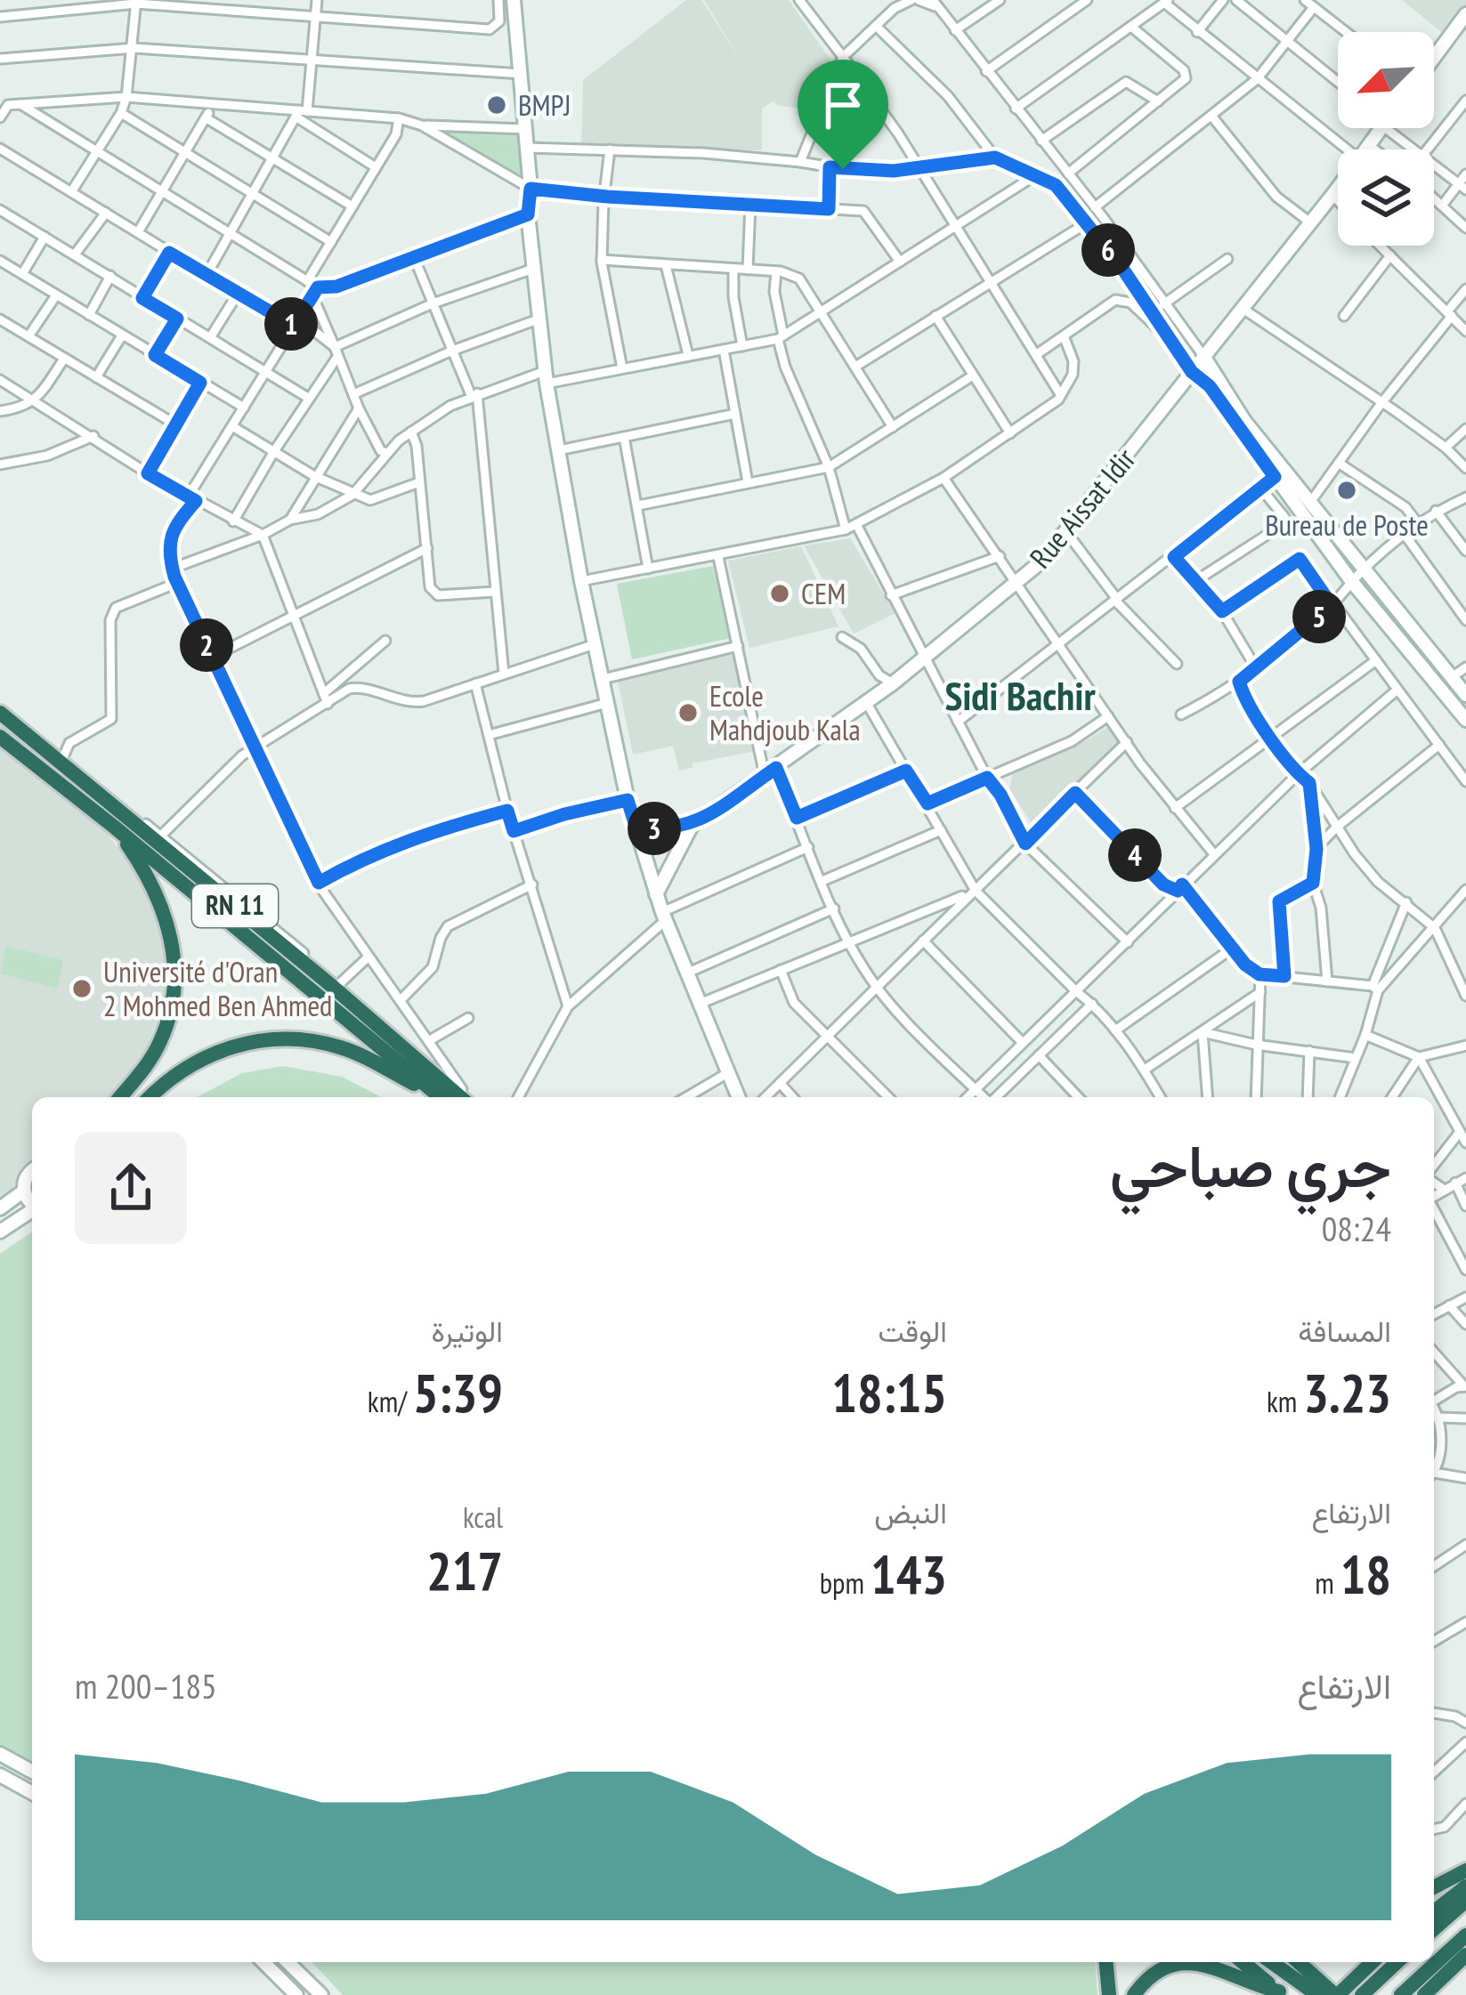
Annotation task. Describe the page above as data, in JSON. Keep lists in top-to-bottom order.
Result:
{
  "streets": {
    "highway": ["RN 11"],
    "street": ["Rue Aissat Idir"]
  },
  "districts": ["Sidi Bachir"],
  "places": [
    "BMPJ",
    "Bureau de Poste",
    "CEM",
    "Ecole Mahdjoub Kala",
    "Université d'Oran 2 Mohmed Ben Ahmed"
  ],
  "north": "bottom left",
  "page": {
    "pins": [
      "6",
      "1",
      "5",
      "2",
      "3",
      "4"
    ],
    "heading": ["جري صباحي", "08:24"],
    "stats": [
      ["المسافة", "3.23 km"],
      ["الوقت", "18:15"],
      ["الوتيرة", "5:39 /km"],
      ["الارتفاع", "18 m"],
      ["النبض", "143 bpm"],
      ["kcal", "217"]
    ],
    "chart": ["الارتفاع", "185–200 m"]
  }
}
